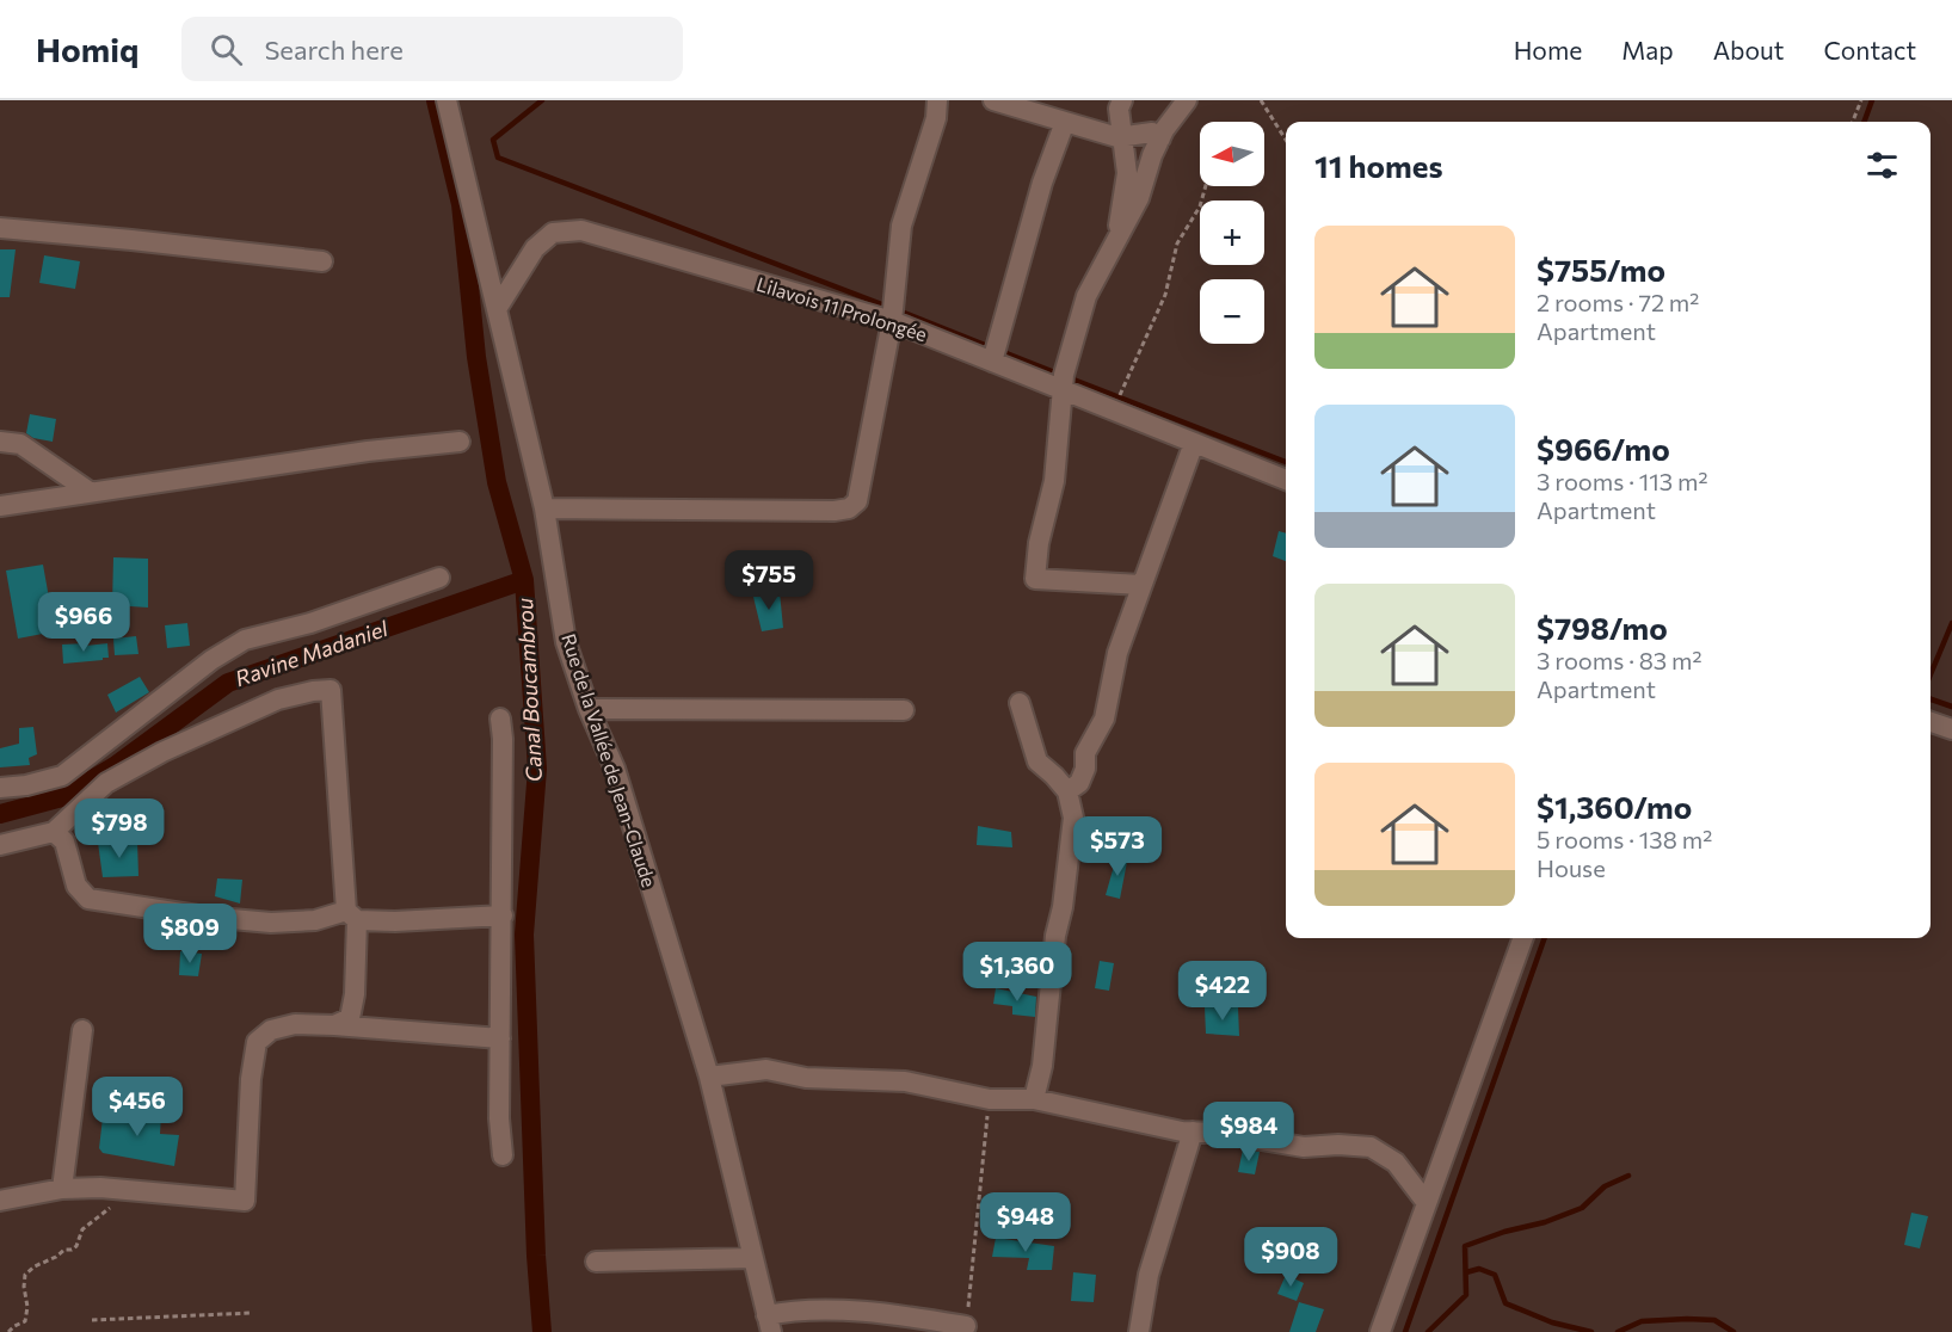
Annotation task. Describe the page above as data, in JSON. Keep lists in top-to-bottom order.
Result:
{
  "streets": {
    "street": ["Lilavois 11 Prolongée", "Rue de la Vallée de Jean-Claude"]
  },
  "crossings": [
    ["Lilavois 11 Prolongée", "Rue de la Vallée de Jean-Claude"]
  ],
  "water": ["Ravine Madaniel", "Canal Boucambrou"],
  "north": "left",
  "page": {
    "header": "Homiq",
    "search": "Search here",
    "nav": [
      "Home",
      "Map",
      "About",
      "Contact"
    ],
    "map_buttons": ["+", "−"],
    "heading": "11 homes",
    "list": [
      {
        "name": "$755/mo",
        "note": "2 rooms · 72 m² · Apartment"
      },
      {
        "name": "$966/mo",
        "note": "3 rooms · 113 m² · Apartment"
      },
      {
        "name": "$798/mo",
        "note": "3 rooms · 83 m² · Apartment"
      },
      {
        "name": "$1,360/mo",
        "note": "5 rooms · 138 m² · House"
      }
    ],
    "price": [
      "$755",
      "$966",
      "$798",
      "$573",
      "$809",
      "$1,360",
      "$422",
      "$456",
      "$984",
      "$948",
      "$908"
    ]
  }
}
